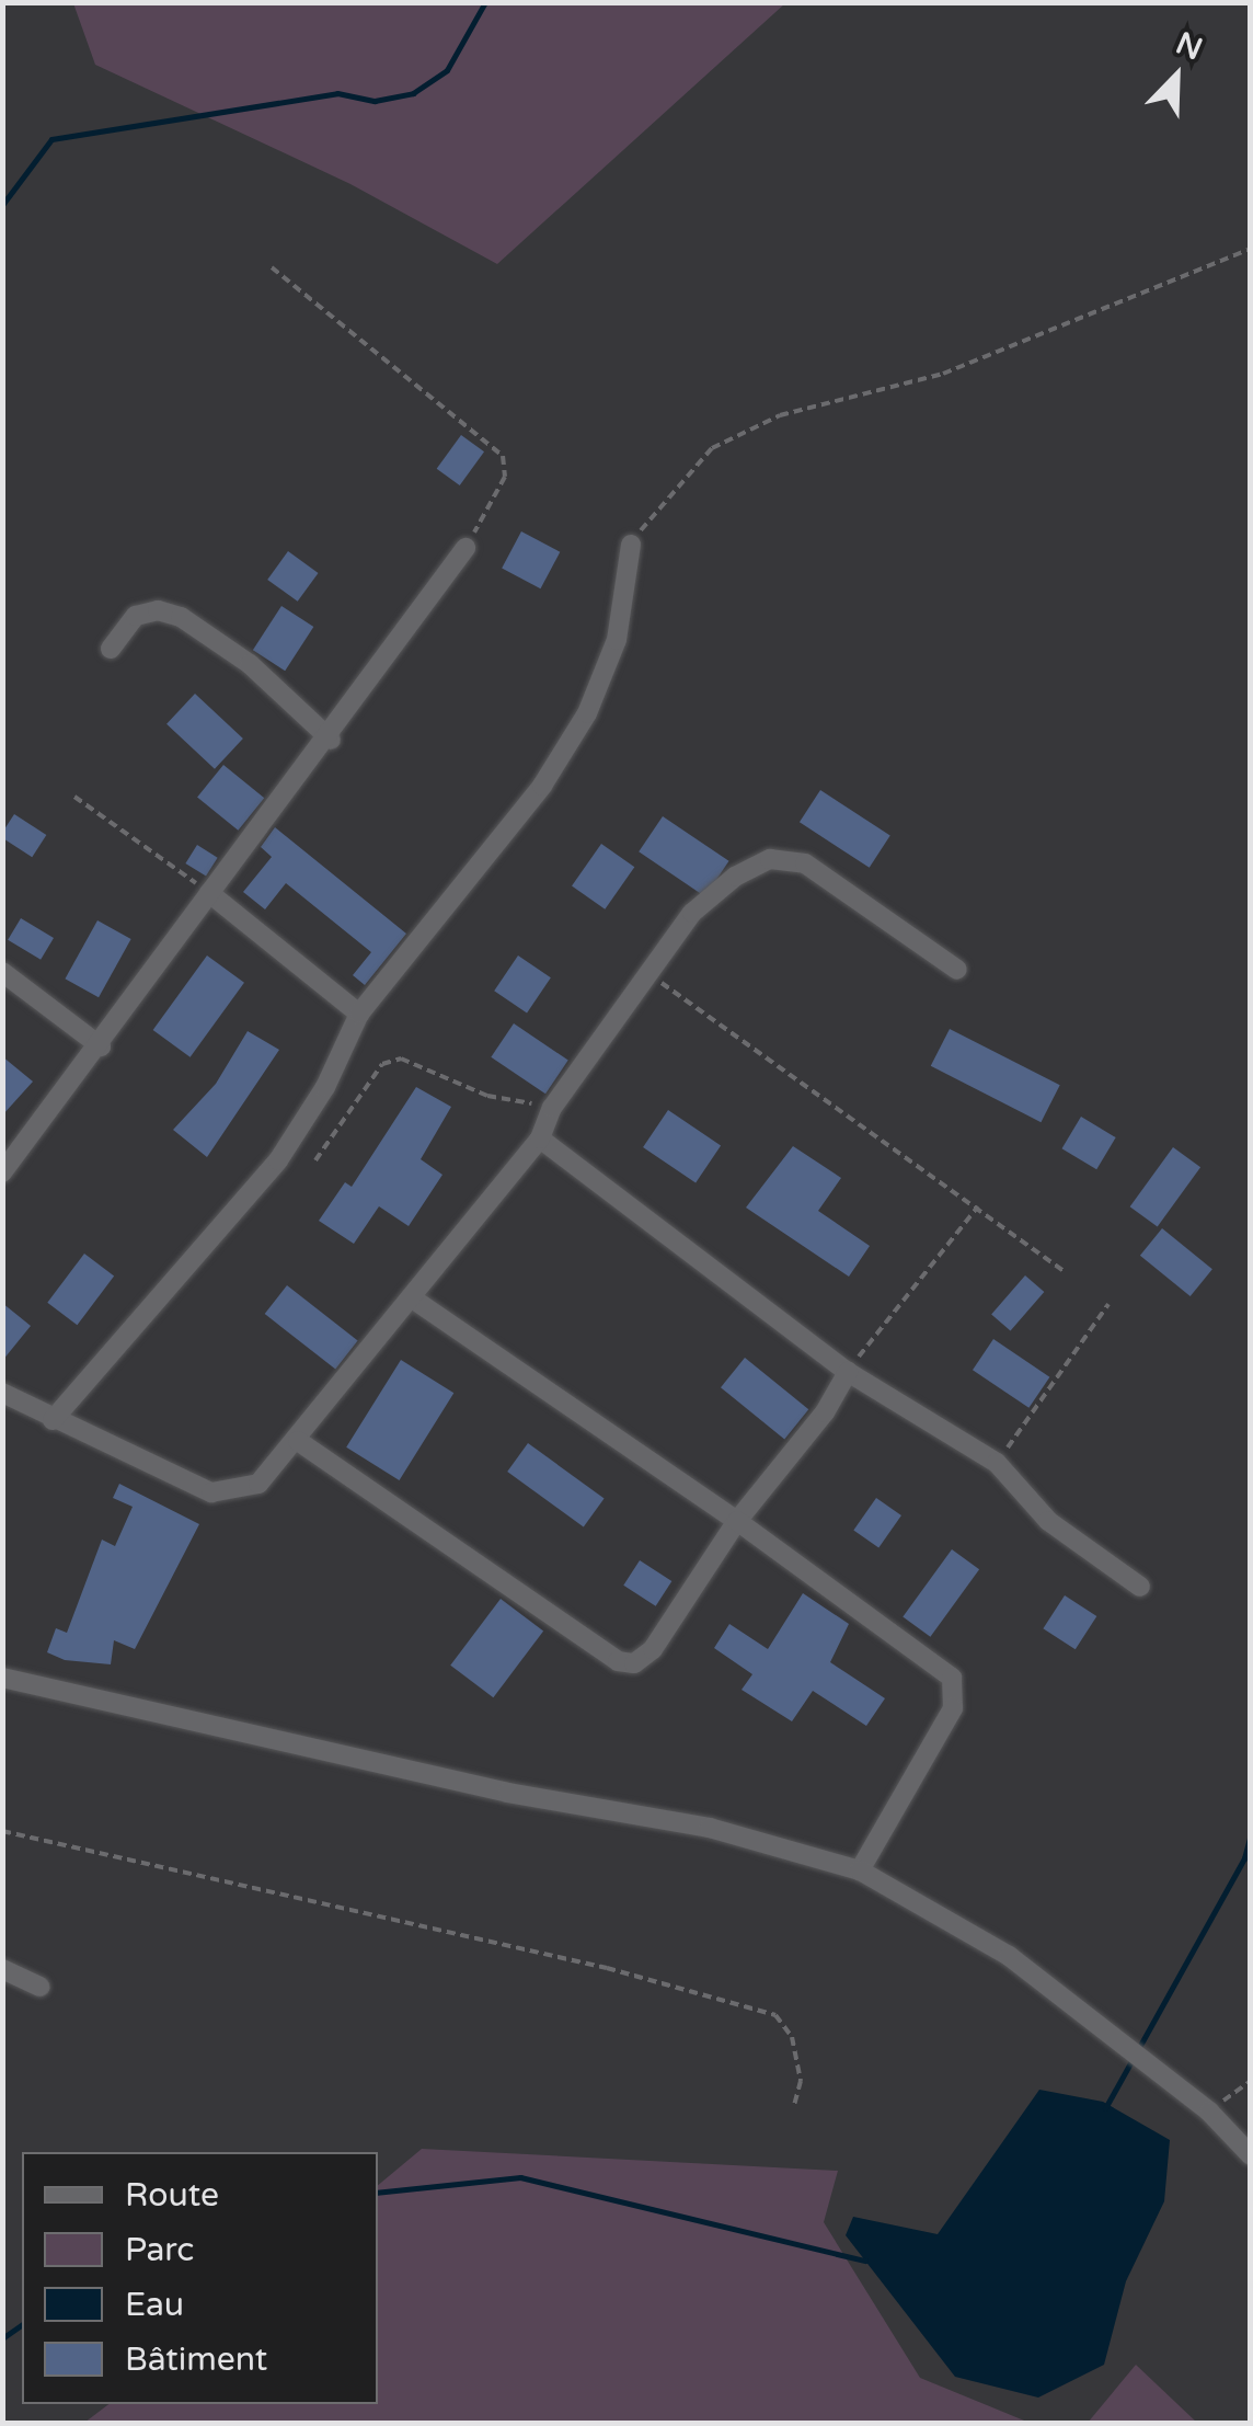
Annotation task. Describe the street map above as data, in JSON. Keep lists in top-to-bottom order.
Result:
{
  "legend": [
    "Route",
    "Parc",
    "Eau",
    "Bâtiment"
  ],
  "north": "top right"
}
